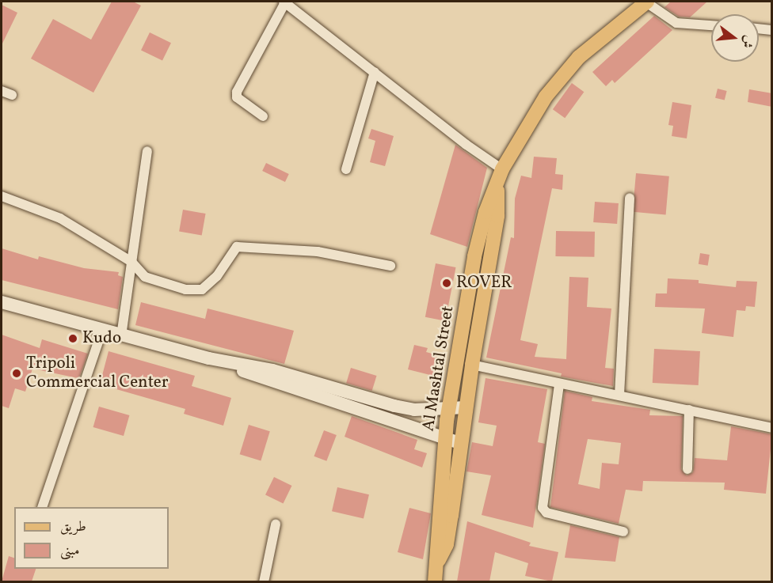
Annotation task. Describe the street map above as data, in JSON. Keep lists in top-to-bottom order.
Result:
{
  "streets": {
    "main road": ["Al Mashtal Street"]
  },
  "places": ["ROVER", "Kudo", "Tripoli Commercial Center"],
  "legend": ["طريق", "مبنى"],
  "north": "right"
}
